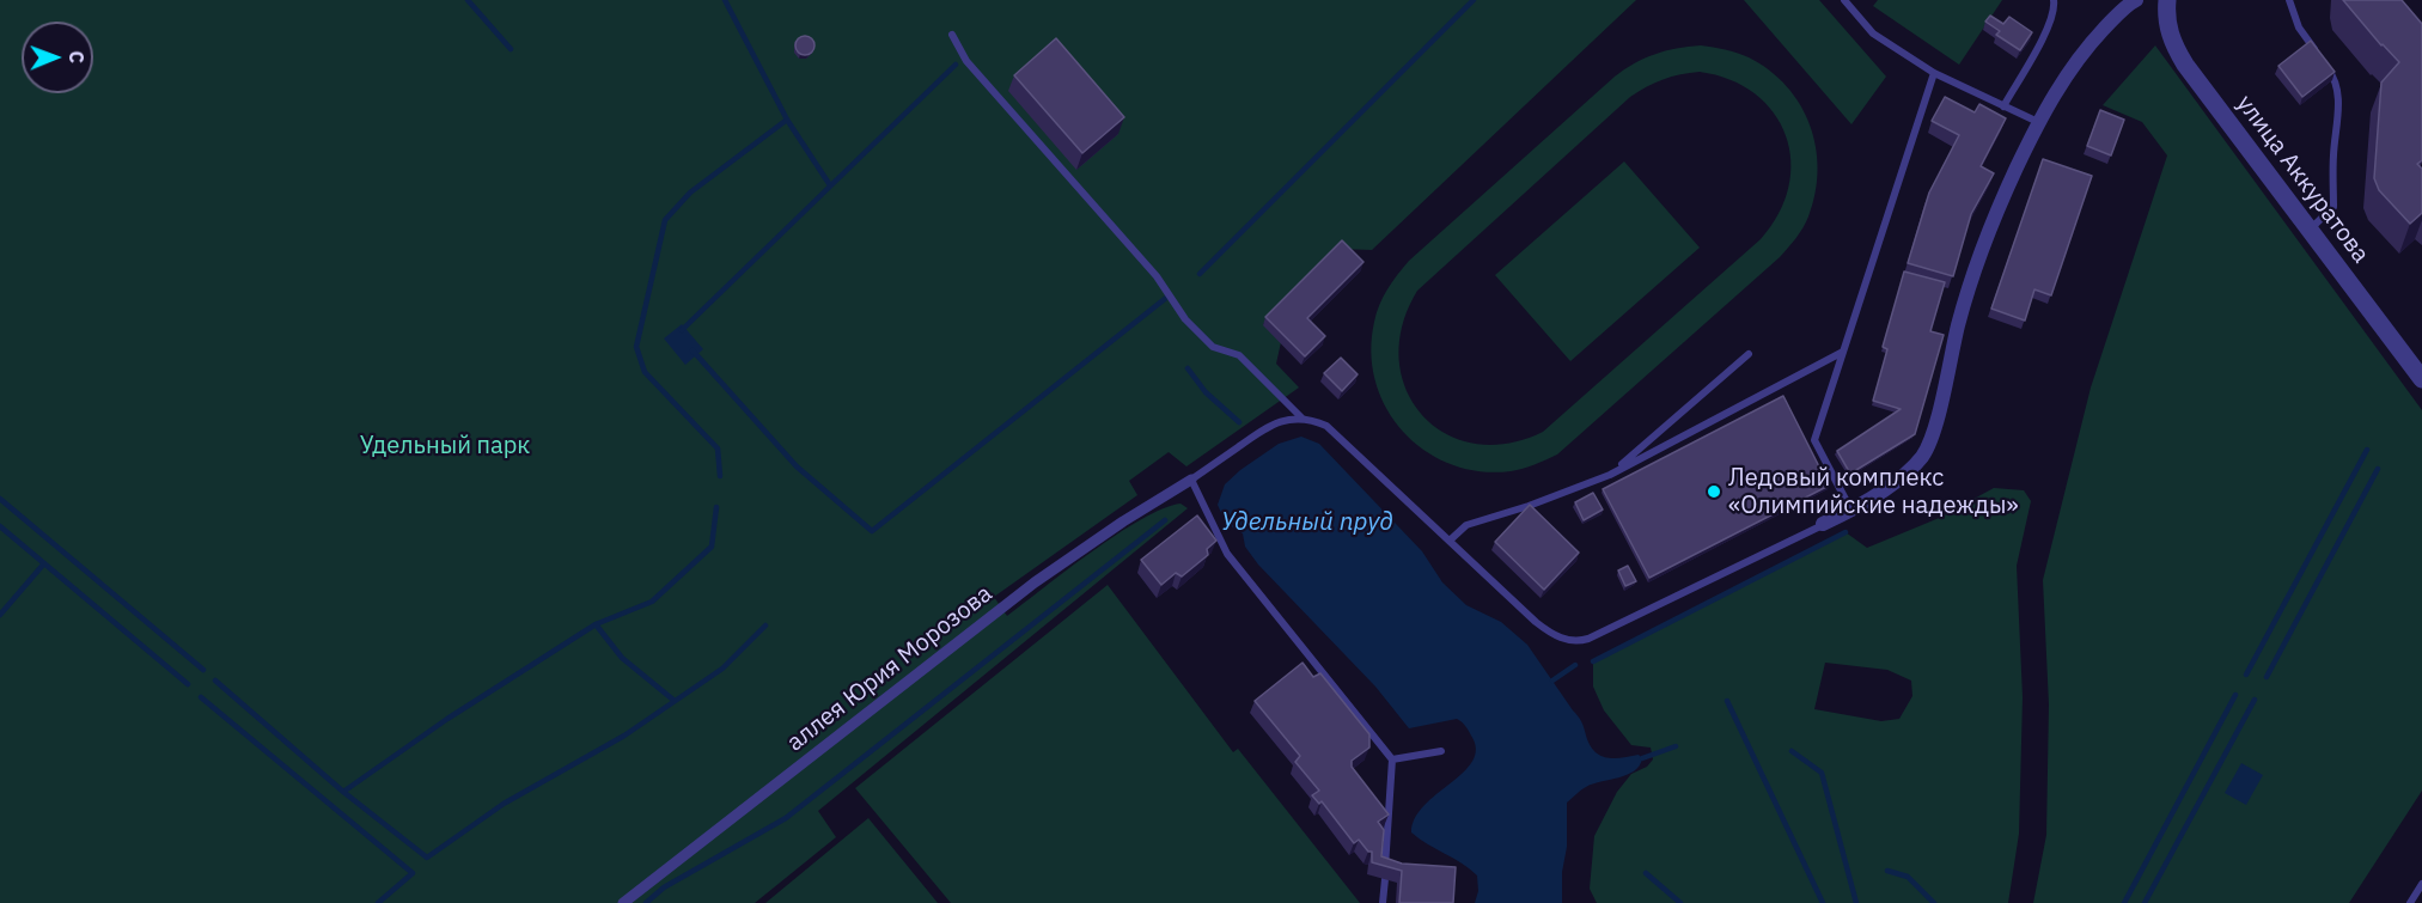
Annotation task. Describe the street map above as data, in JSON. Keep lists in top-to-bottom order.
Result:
{
  "streets": {
    "street": ["улица Аккуратова", "аллея Юрия Морозова"]
  },
  "water": ["Удельный пруд"],
  "parks": ["Удельный парк"],
  "places": ["Ледовый комплекс «Олимпийские надежды»"],
  "north": "right"
}
